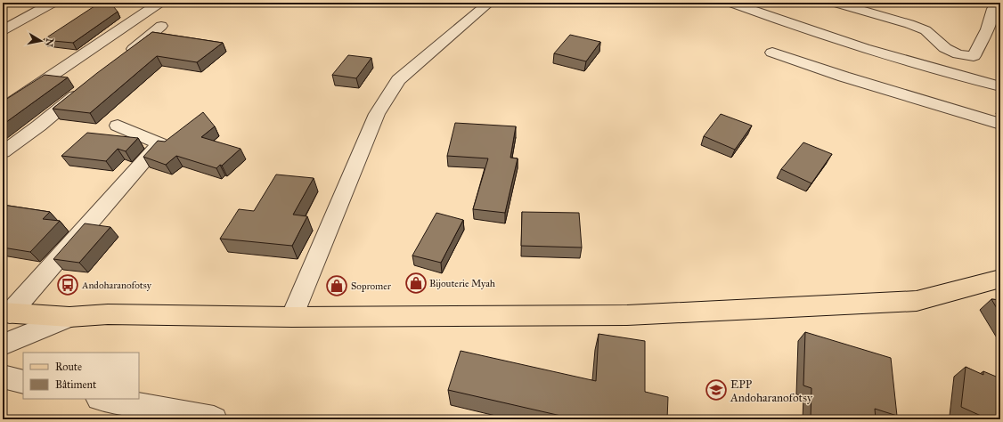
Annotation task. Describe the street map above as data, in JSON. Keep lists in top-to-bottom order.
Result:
{
  "places": {
    "shop": ["Bijouterie Myah", "Sopromer"],
    "bus stop": ["Andoharanofotsy"],
    "school or university": ["EPP Andoharanofotsy"]
  },
  "legend": ["Route", "Bâtiment"],
  "north": "right"
}
